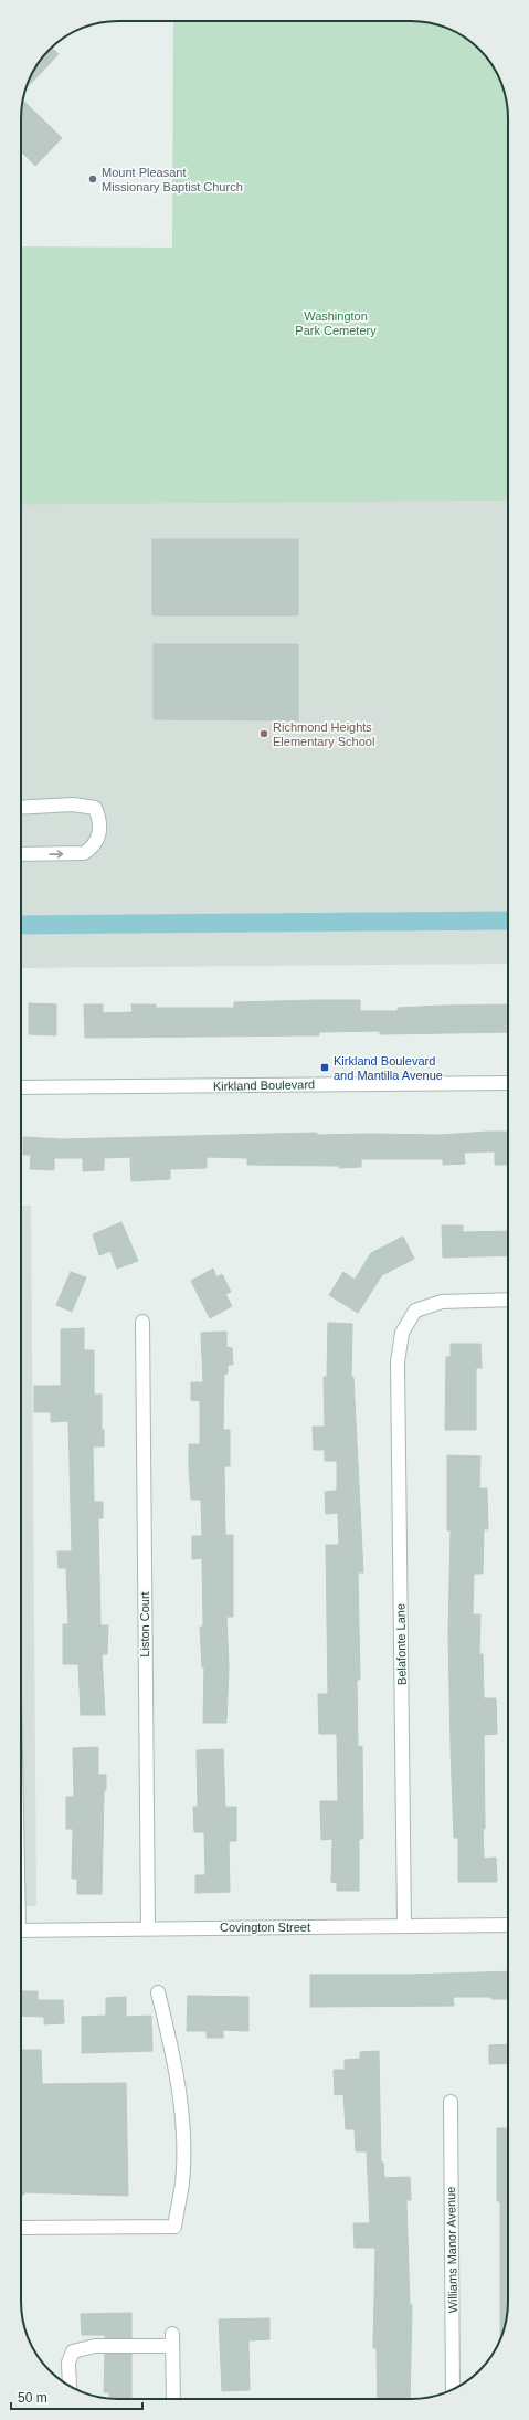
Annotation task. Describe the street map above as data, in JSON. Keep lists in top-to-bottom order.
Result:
{
  "streets": {
    "street": [
      "Kirkland Boulevard",
      "Liston Court",
      "Belafonte Lane",
      "Covington Street",
      "Williams Manor Avenue"
    ]
  },
  "crossings": [
    ["Liston Court", "Covington Street"],
    ["Belafonte Lane", "Covington Street"]
  ],
  "parks": ["Washington Park Cemetery"],
  "places": {
    "other": ["Mount Pleasant Missionary Baptist Church", "Richmond Heights Elementary School"],
    "transit": ["Kirkland Boulevard and Mantilla Avenue"]
  },
  "scale_bar": "50 m"
}
